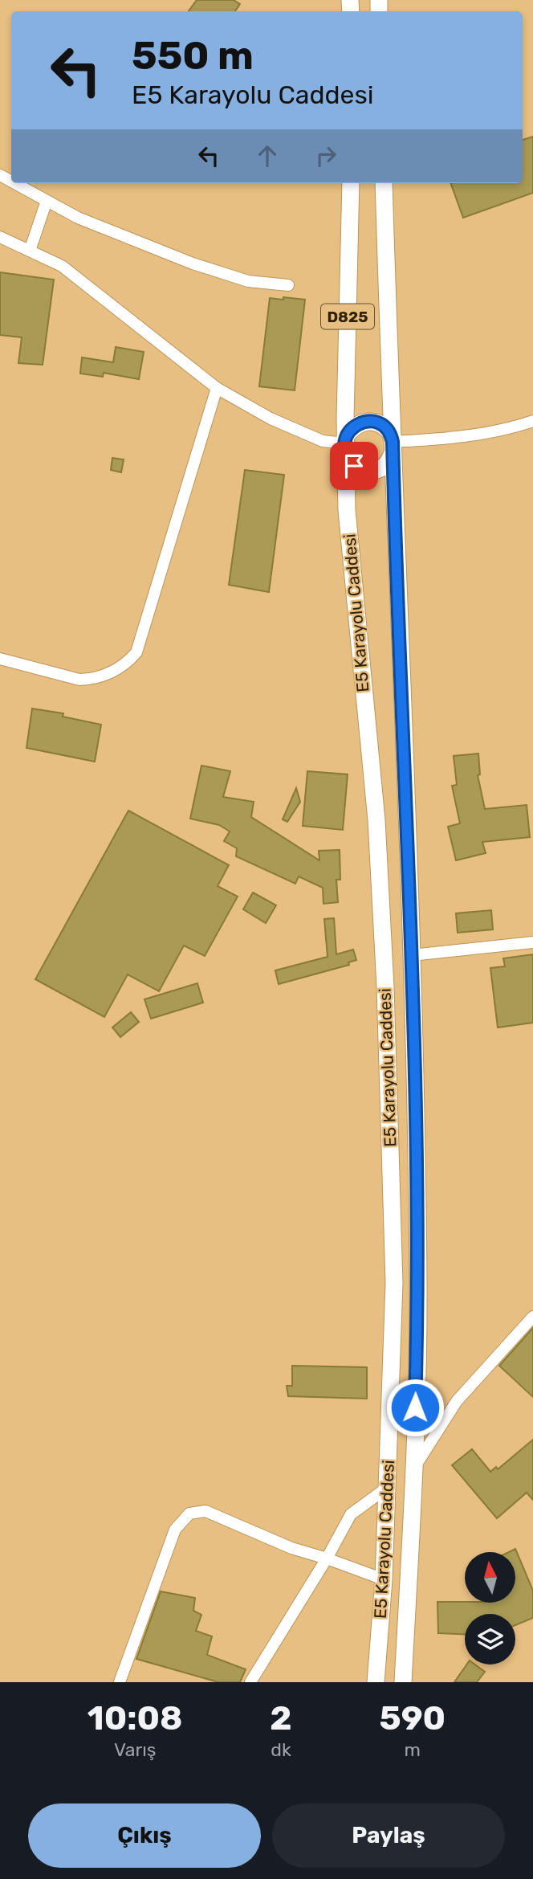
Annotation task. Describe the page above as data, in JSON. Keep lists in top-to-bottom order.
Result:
{
  "streets": {
    "highway": ["D825", "E5 Karayolu Caddesi"]
  },
  "north": "top",
  "page": {
    "turn": ["550 m", "E5 Karayolu Caddesi"],
    "eta": [
      "10:08",
      "Varış",
      "2",
      "dk",
      "590",
      "m"
    ],
    "buttons": ["Çıkış", "Paylaş"]
  }
}
